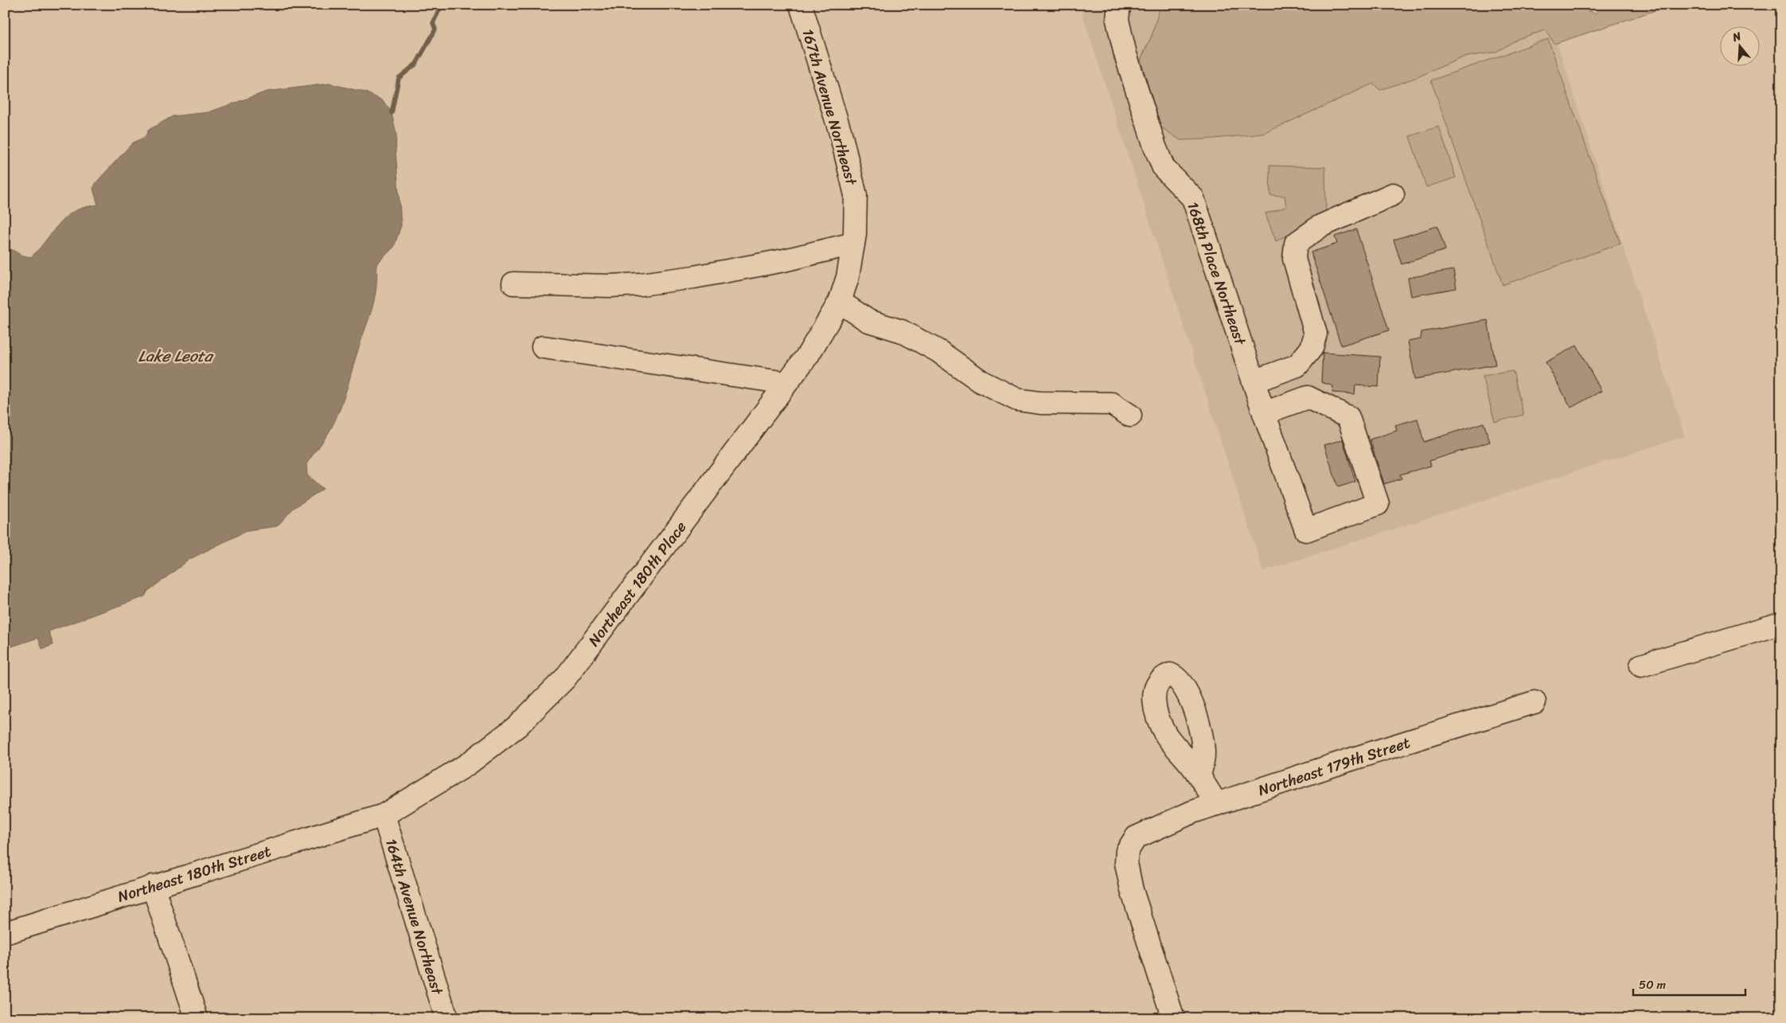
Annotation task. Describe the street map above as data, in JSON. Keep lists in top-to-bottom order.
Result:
{
  "streets": {
    "street": [
      "167th Avenue Northeast",
      "168th Place Northeast",
      "Northeast 180th Place",
      "Northeast 179th Street",
      "Northeast 180th Street",
      "164th Avenue Northeast"
    ]
  },
  "crossings": [
    ["167th Avenue Northeast", "Northeast 180th Place"],
    ["Northeast 180th Place", "Northeast 180th Street"],
    ["Northeast 180th Place", "164th Avenue Northeast"],
    ["Northeast 180th Street", "164th Avenue Northeast"]
  ],
  "water": ["Lake Leota"],
  "scale_bar": "50 m",
  "north": "top"
}
